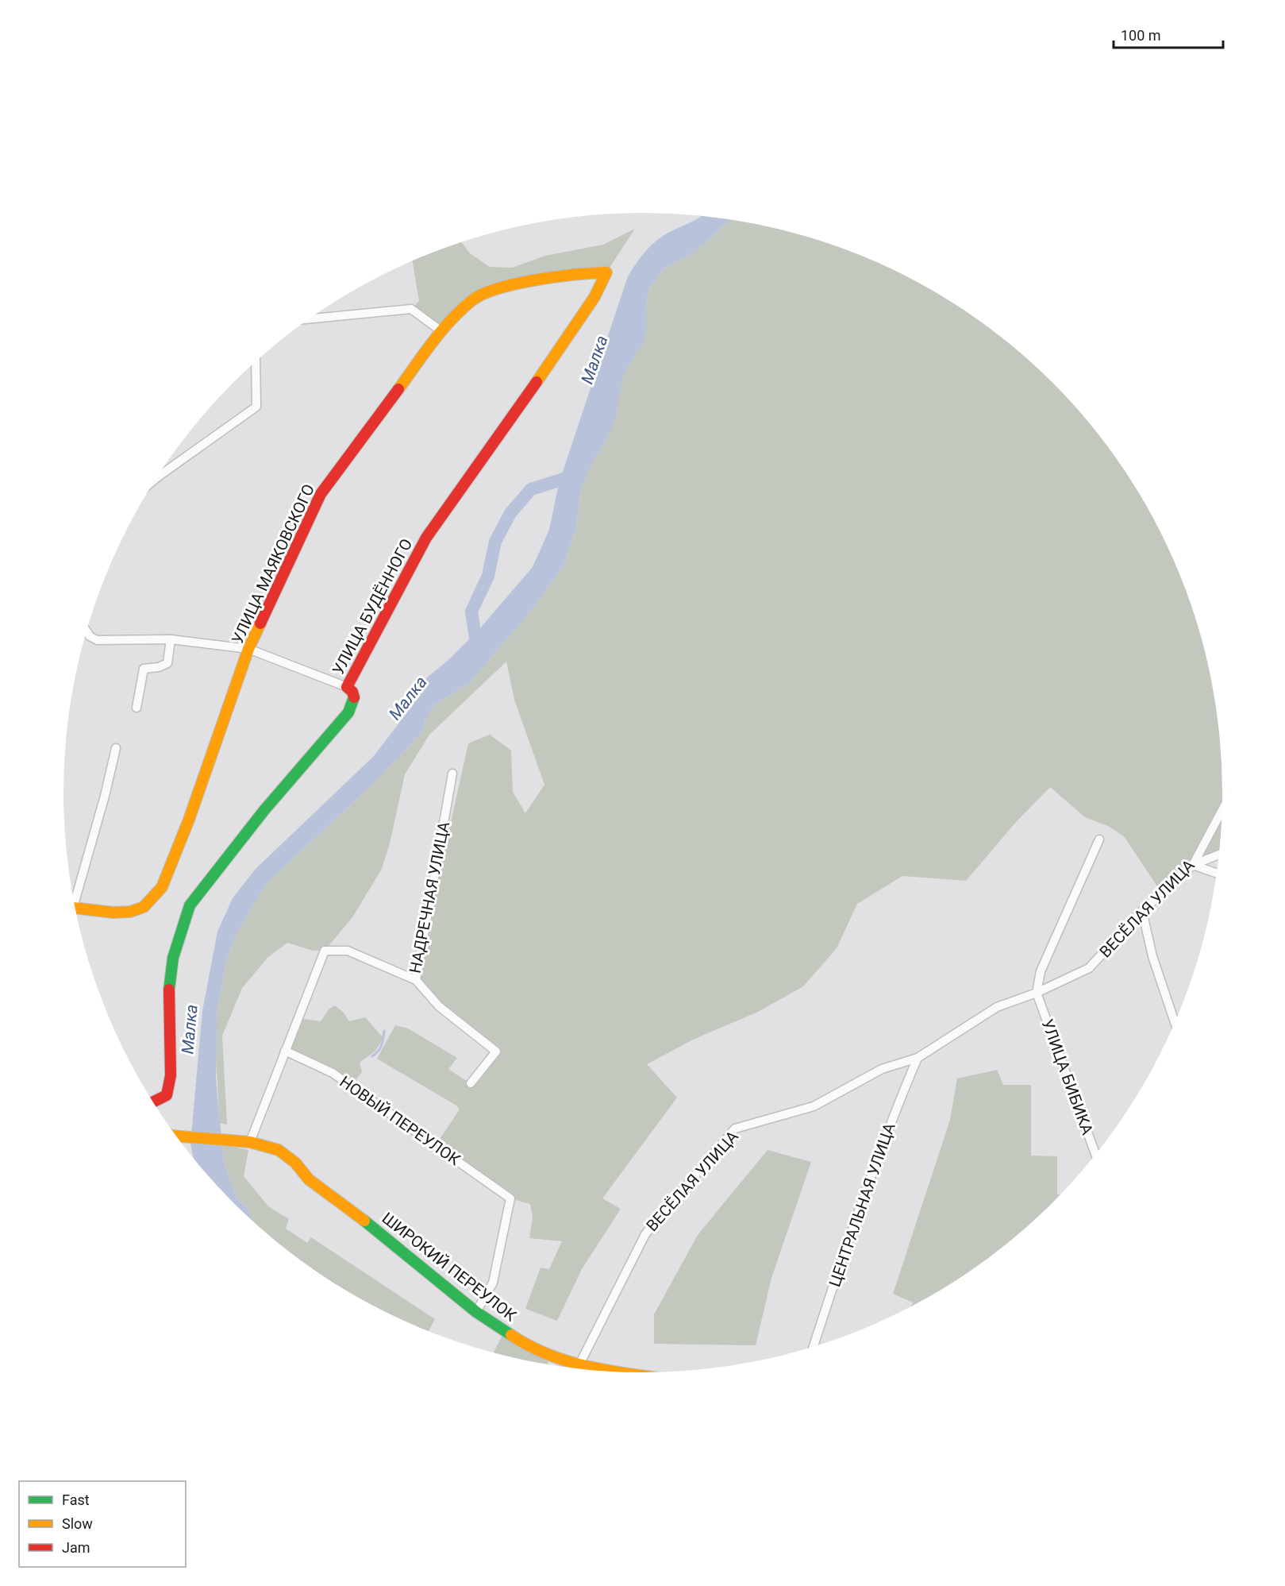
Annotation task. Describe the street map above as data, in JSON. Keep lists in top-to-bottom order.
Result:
{
  "streets": {
    "street": [
      "УЛИЦА МАЯКОВСКОГО",
      "УЛИЦА БУДЁННОГО",
      "НАДРЕЧНАЯ УЛИЦА",
      "ВЕСЁЛАЯ УЛИЦА",
      "УЛИЦА БИБИКА",
      "НОВЫЙ ПЕРЕУЛОК",
      "ЦЕНТРАЛЬНАЯ УЛИЦА",
      "ШИРОКИЙ ПЕРЕУЛОК"
    ]
  },
  "crossings": [
    ["УЛИЦА МАЯКОВСКОГО", "УЛИЦА БУДЁННОГО"],
    ["НАДРЕЧНАЯ УЛИЦА", "НОВЫЙ ПЕРЕУЛОК"],
    ["НАДРЕЧНАЯ УЛИЦА", "ШИРОКИЙ ПЕРЕУЛОК"],
    ["ВЕСЁЛАЯ УЛИЦА", "УЛИЦА БИБИКА"],
    ["ВЕСЁЛАЯ УЛИЦА", "ЦЕНТРАЛЬНАЯ УЛИЦА"],
    ["НОВЫЙ ПЕРЕУЛОК", "ШИРОКИЙ ПЕРЕУЛОК"]
  ],
  "water": ["Малка"],
  "legend": ["Fast", "Slow", "Jam"],
  "scale_bar": "100 m"
}
